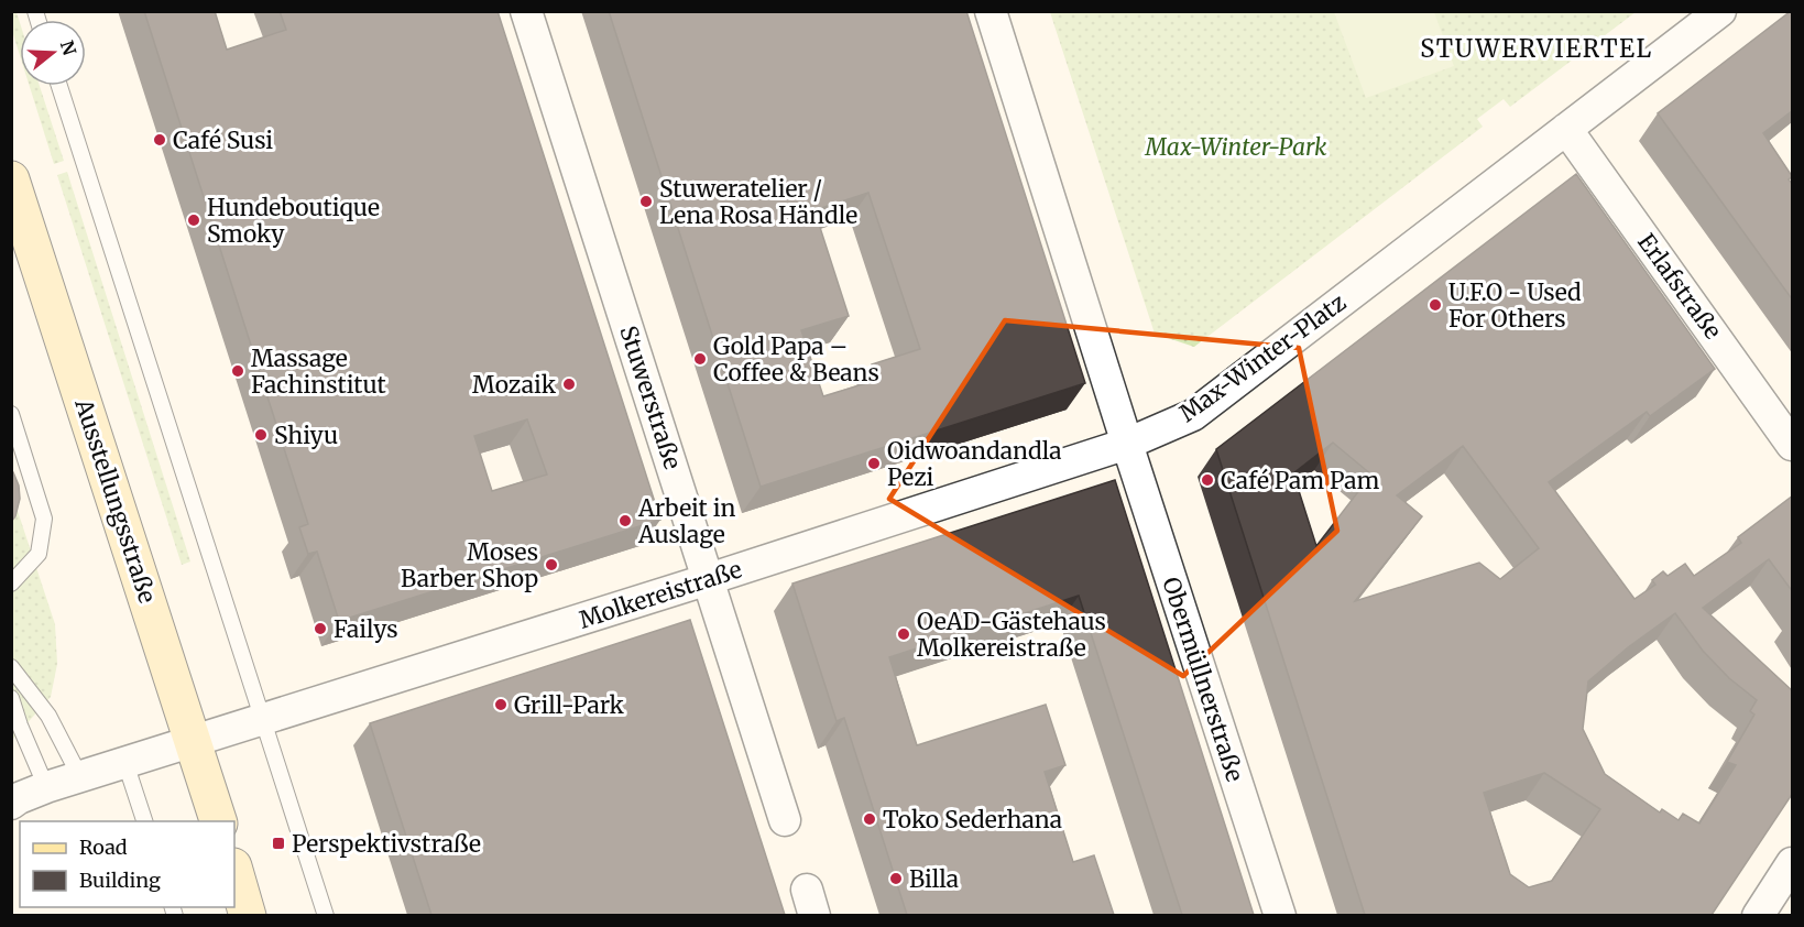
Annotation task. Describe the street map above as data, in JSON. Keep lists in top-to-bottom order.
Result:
{
  "streets": {
    "main road": ["Ausstellungsstraße"],
    "street": [
      "Erlafstraße",
      "Max-Winter-Platz",
      "Stuwerstraße",
      "Molkereistraße",
      "Obermüllnerstraße"
    ]
  },
  "crossings": [
    ["Erlafstraße", "Max-Winter-Platz"],
    ["Max-Winter-Platz", "Molkereistraße"],
    ["Max-Winter-Platz", "Obermüllnerstraße"],
    ["Stuwerstraße", "Molkereistraße"],
    ["Ausstellungsstraße", "Molkereistraße"],
    ["Molkereistraße", "Obermüllnerstraße"]
  ],
  "districts": ["STUWERVIERTEL"],
  "parks": ["Max-Winter-Park"],
  "places": {
    "other": [
      "Café Susi",
      "Stuweratelier / Lena Rosa Händle",
      "Hundeboutique Smoky",
      "U.F.O - Used For Others",
      "Gold Papa – Coffee & Beans",
      "Massage Fachinstitut",
      "Mozaik",
      "Shiyu",
      "Oidwoandandla Pezi",
      "Café Pam Pam",
      "Arbeit in Auslage",
      "Moses Barber Shop",
      "Failys",
      "OeAD-Gästehaus Molkereistraße",
      "Grill-Park",
      "Toko Sederhana",
      "Billa"
    ],
    "transit": ["Perspektivstraße"]
  },
  "legend": ["Road", "Building"],
  "north": "right"
}
